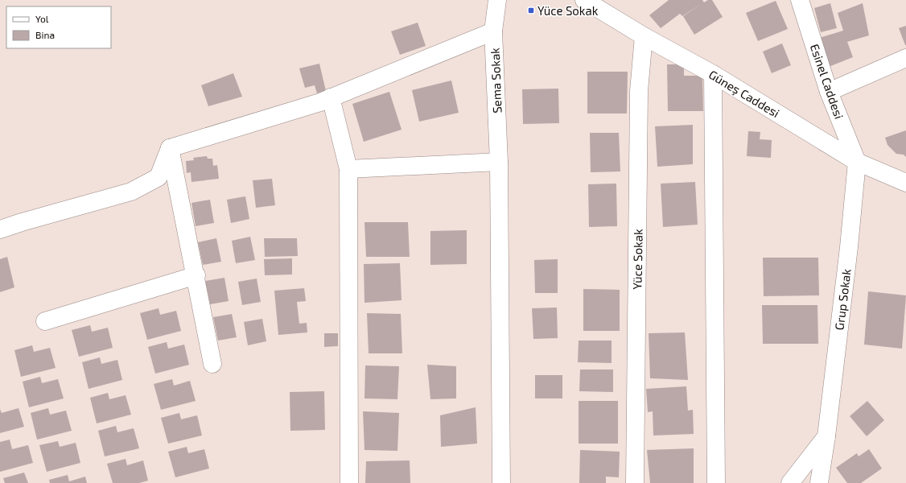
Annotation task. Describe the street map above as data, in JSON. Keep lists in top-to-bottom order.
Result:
{
  "streets": {
    "street": [
      "Sema Sokak",
      "Esinel Caddesi",
      "Güneş Caddesi",
      "Yüce Sokak",
      "Grup Sokak"
    ]
  },
  "crossings": [
    ["Esinel Caddesi", "Güneş Caddesi"],
    ["Esinel Caddesi", "Grup Sokak"],
    ["Güneş Caddesi", "Yüce Sokak"],
    ["Güneş Caddesi", "Grup Sokak"]
  ],
  "places": {
    "transit": ["Yüce Sokak"]
  },
  "legend": ["Yol", "Bina"]
}
